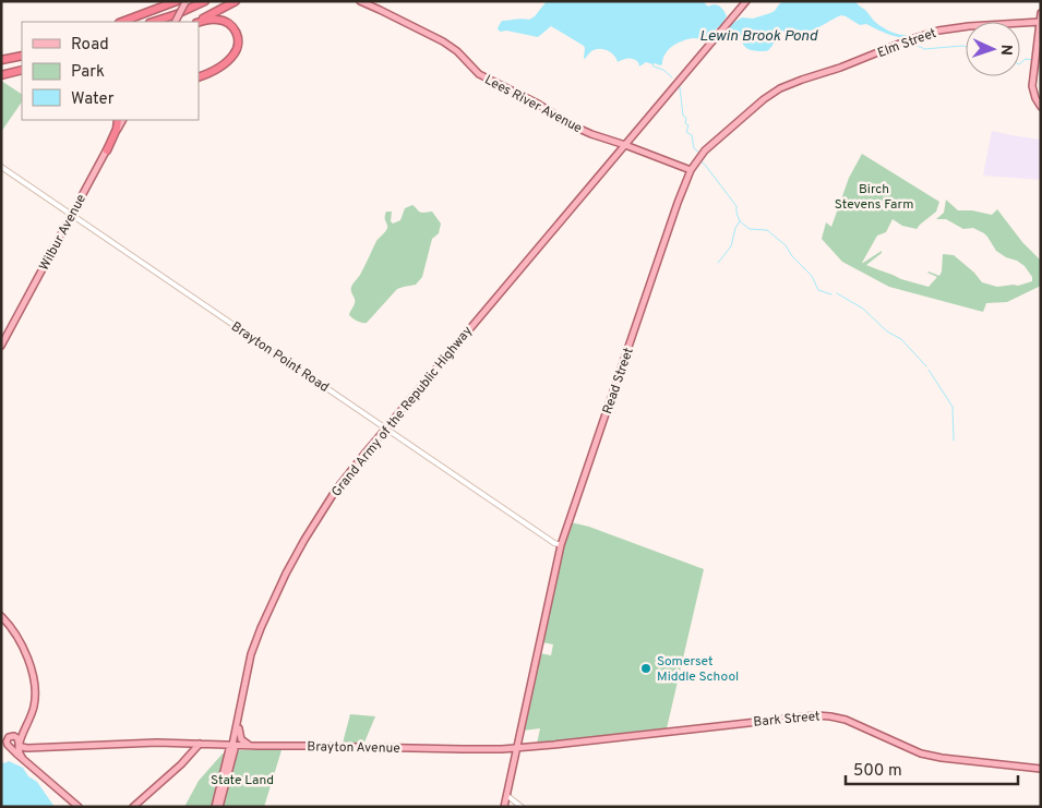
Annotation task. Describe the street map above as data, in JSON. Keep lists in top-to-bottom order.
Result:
{
  "streets": {
    "main road": [
      "Elm Street",
      "Lees River Avenue",
      "Wilbur Avenue",
      "Read Street",
      "Grand Army of the Republic Highway",
      "Bark Street",
      "Brayton Avenue"
    ],
    "street": ["Brayton Point Road"]
  },
  "crossings": [
    ["Elm Street", "Read Street"],
    ["Lees River Avenue", "Read Street"],
    ["Lees River Avenue", "Grand Army of the Republic Highway"],
    ["Wilbur Avenue", "Brayton Point Road"],
    ["Brayton Point Road", "Read Street"],
    ["Brayton Point Road", "Grand Army of the Republic Highway"],
    ["Read Street", "Brayton Avenue"],
    ["Grand Army of the Republic Highway", "Brayton Avenue"],
    ["Bark Street", "Brayton Avenue"]
  ],
  "water": ["Lewin Brook Pond"],
  "parks": ["Birch Stevens Farm", "State Land"],
  "places": ["Somerset Middle School"],
  "legend": ["Road", "Park", "Water"],
  "scale_bar": "500 m",
  "north": "right"
}
